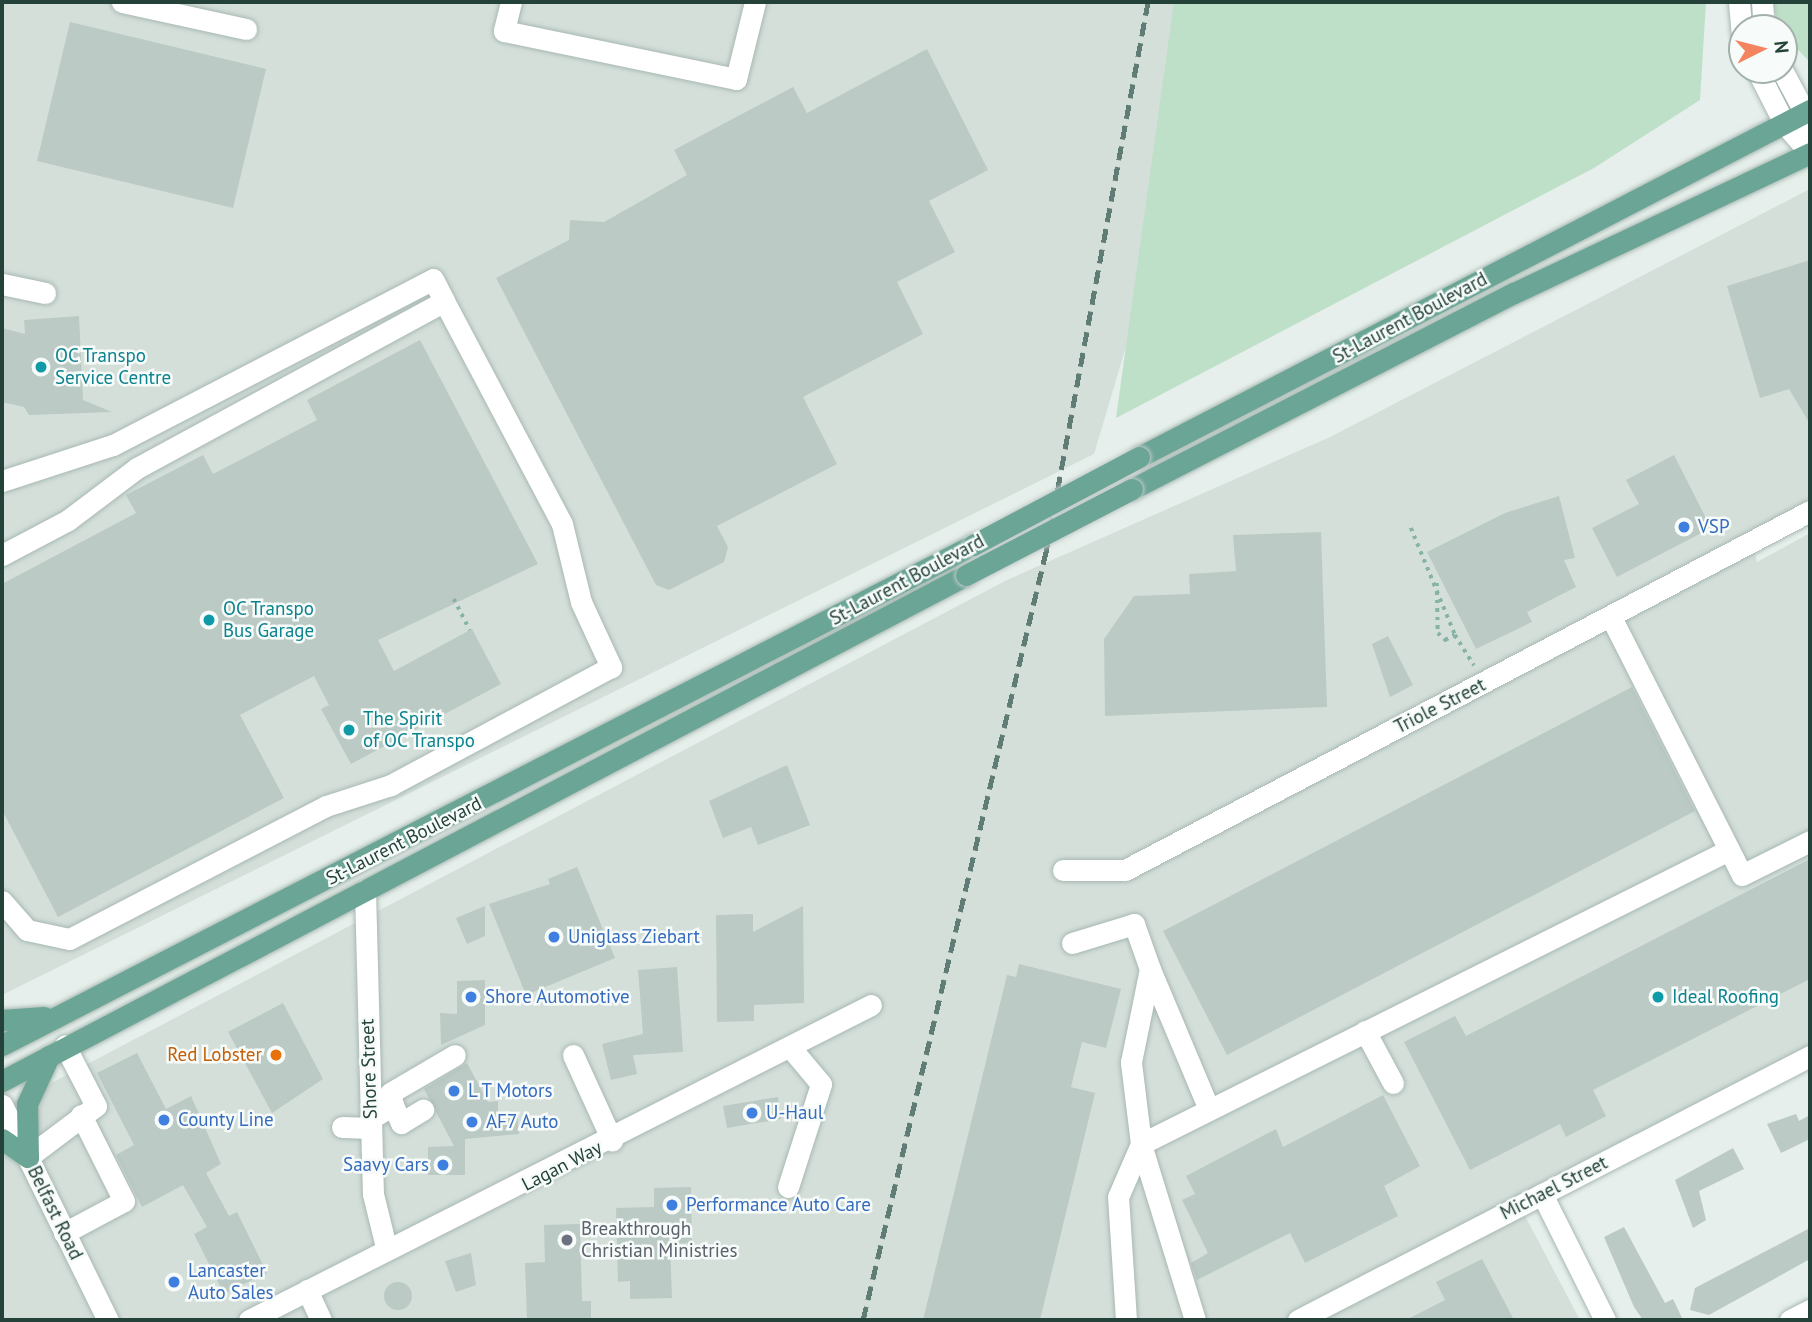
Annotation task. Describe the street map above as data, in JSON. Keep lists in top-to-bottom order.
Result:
{
  "streets": {
    "main road": ["St-Laurent Boulevard"],
    "street": [
      "Triole Street",
      "Shore Street",
      "Lagan Way",
      "Michael Street",
      "Belfast Road"
    ]
  },
  "crossings": [
    ["St-Laurent Boulevard", "Shore Street"],
    ["Shore Street", "Lagan Way"]
  ],
  "places": [
    "OC Transpo Service Centre",
    "VSP",
    "OC Transpo Bus Garage",
    "The Spirit of OC Transpo",
    "Uniglass Ziebart",
    "Shore Automotive",
    "Ideal Roofing",
    "Red Lobster",
    "L T Motors",
    "U-Haul",
    "County Line",
    "AF7 Auto",
    "Saavy Cars",
    "Performance Auto Care",
    "Breakthrough Christian Ministries",
    "Lancaster Auto Sales"
  ],
  "north": "right"
}
